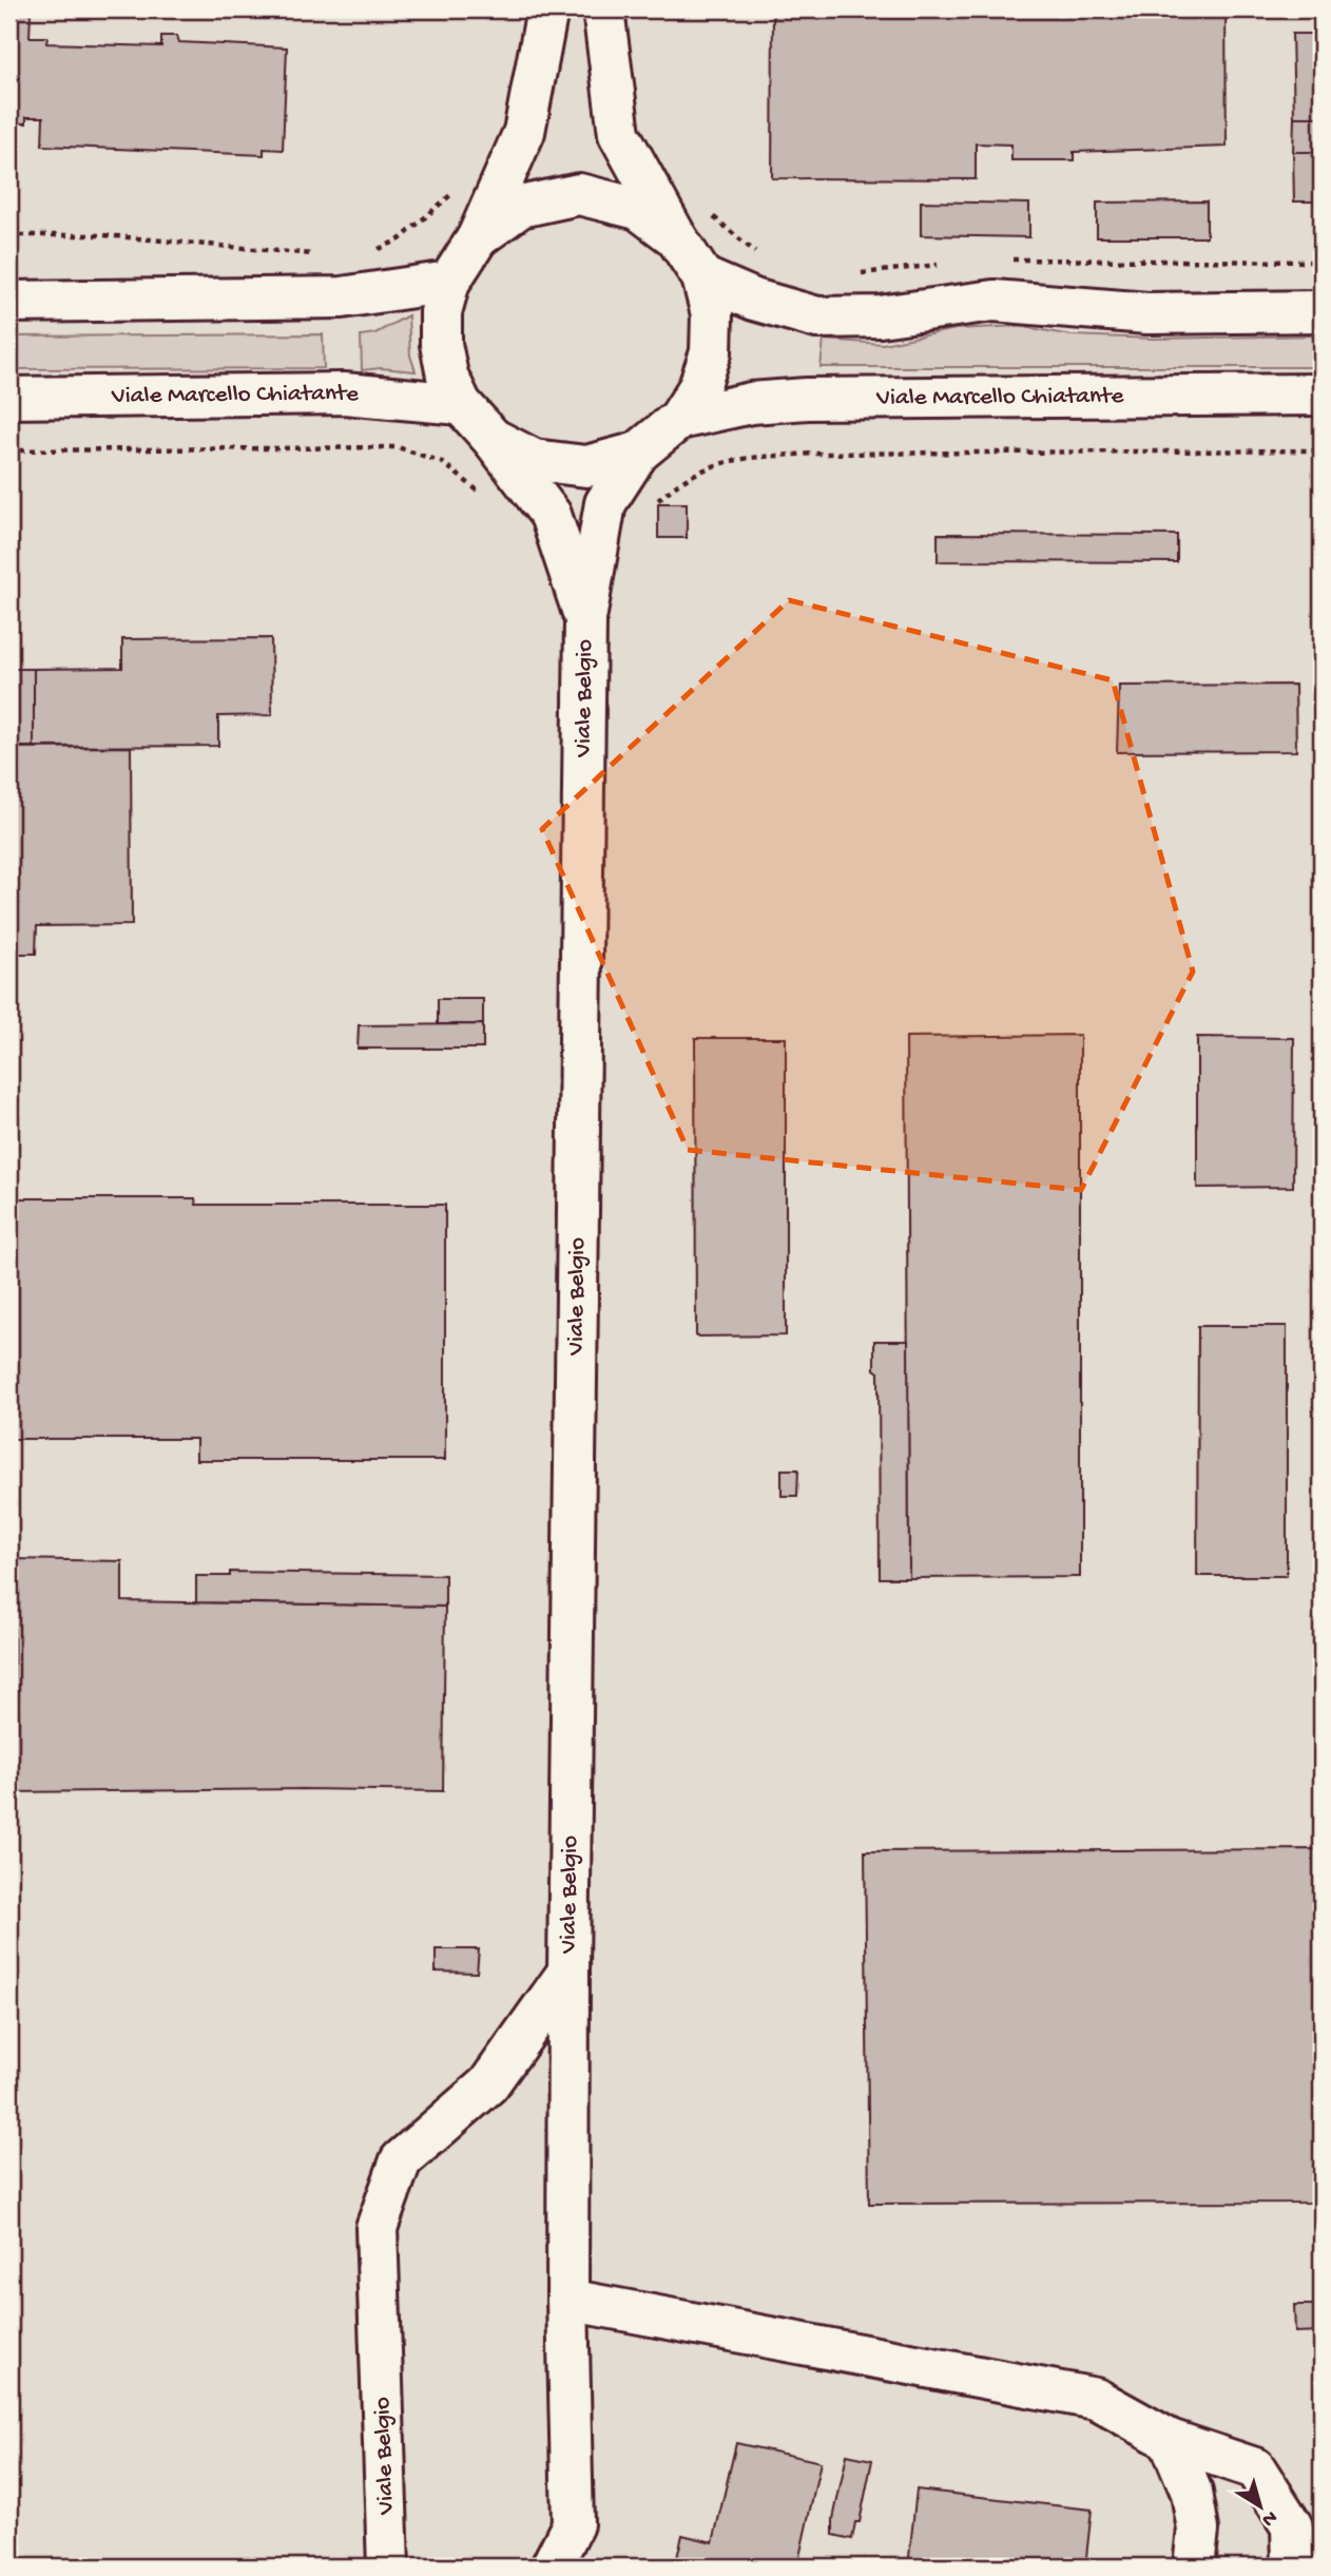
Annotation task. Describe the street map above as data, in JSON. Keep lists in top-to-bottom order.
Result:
{
  "streets": {
    "street": ["Viale Marcello Chiatante", "Viale Belgio"]
  },
  "crossings": [
    ["Viale Marcello Chiatante", "Viale Belgio"]
  ],
  "north": "bottom right"
}
